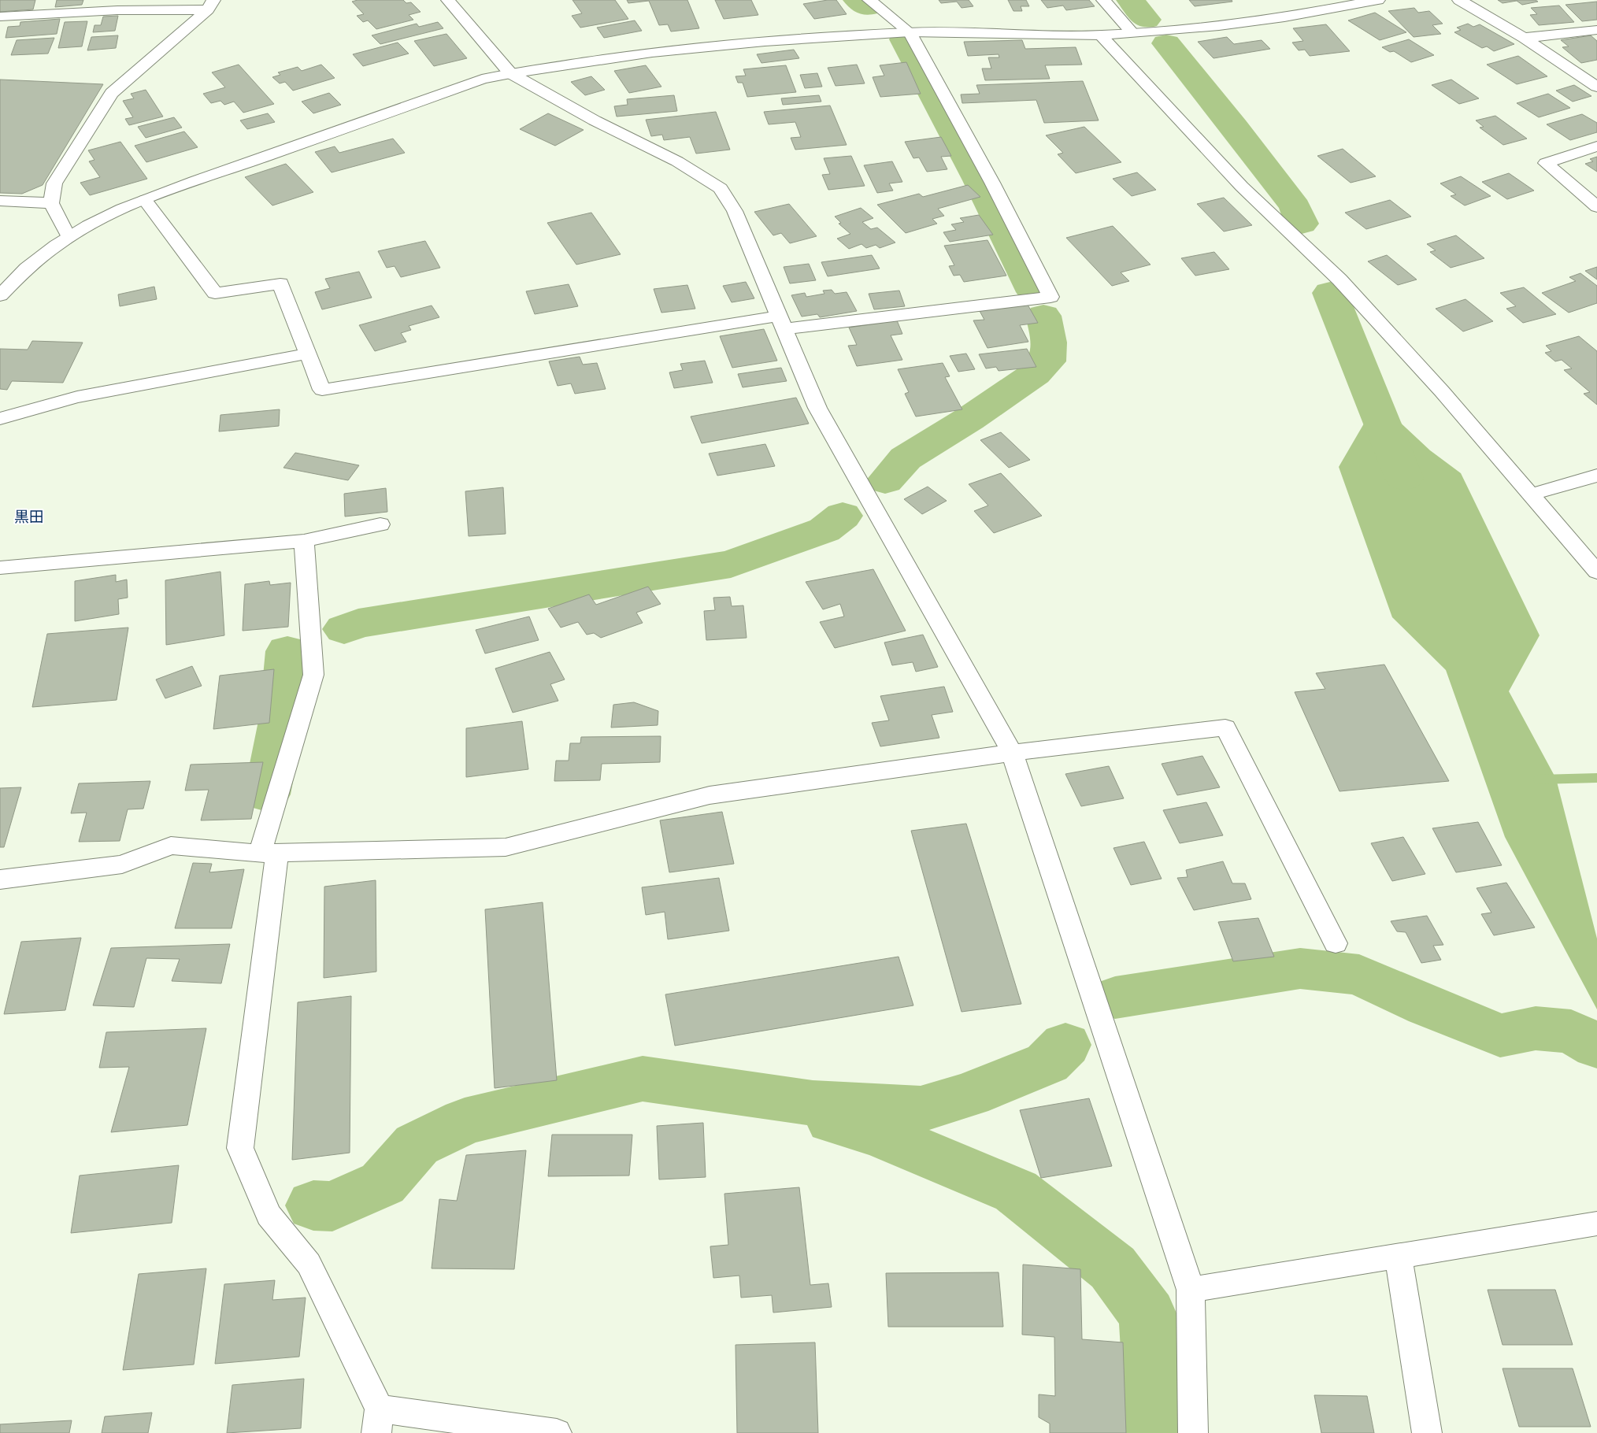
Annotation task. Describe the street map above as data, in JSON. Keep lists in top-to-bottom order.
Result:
{
  "districts": ["黒田"]
}
